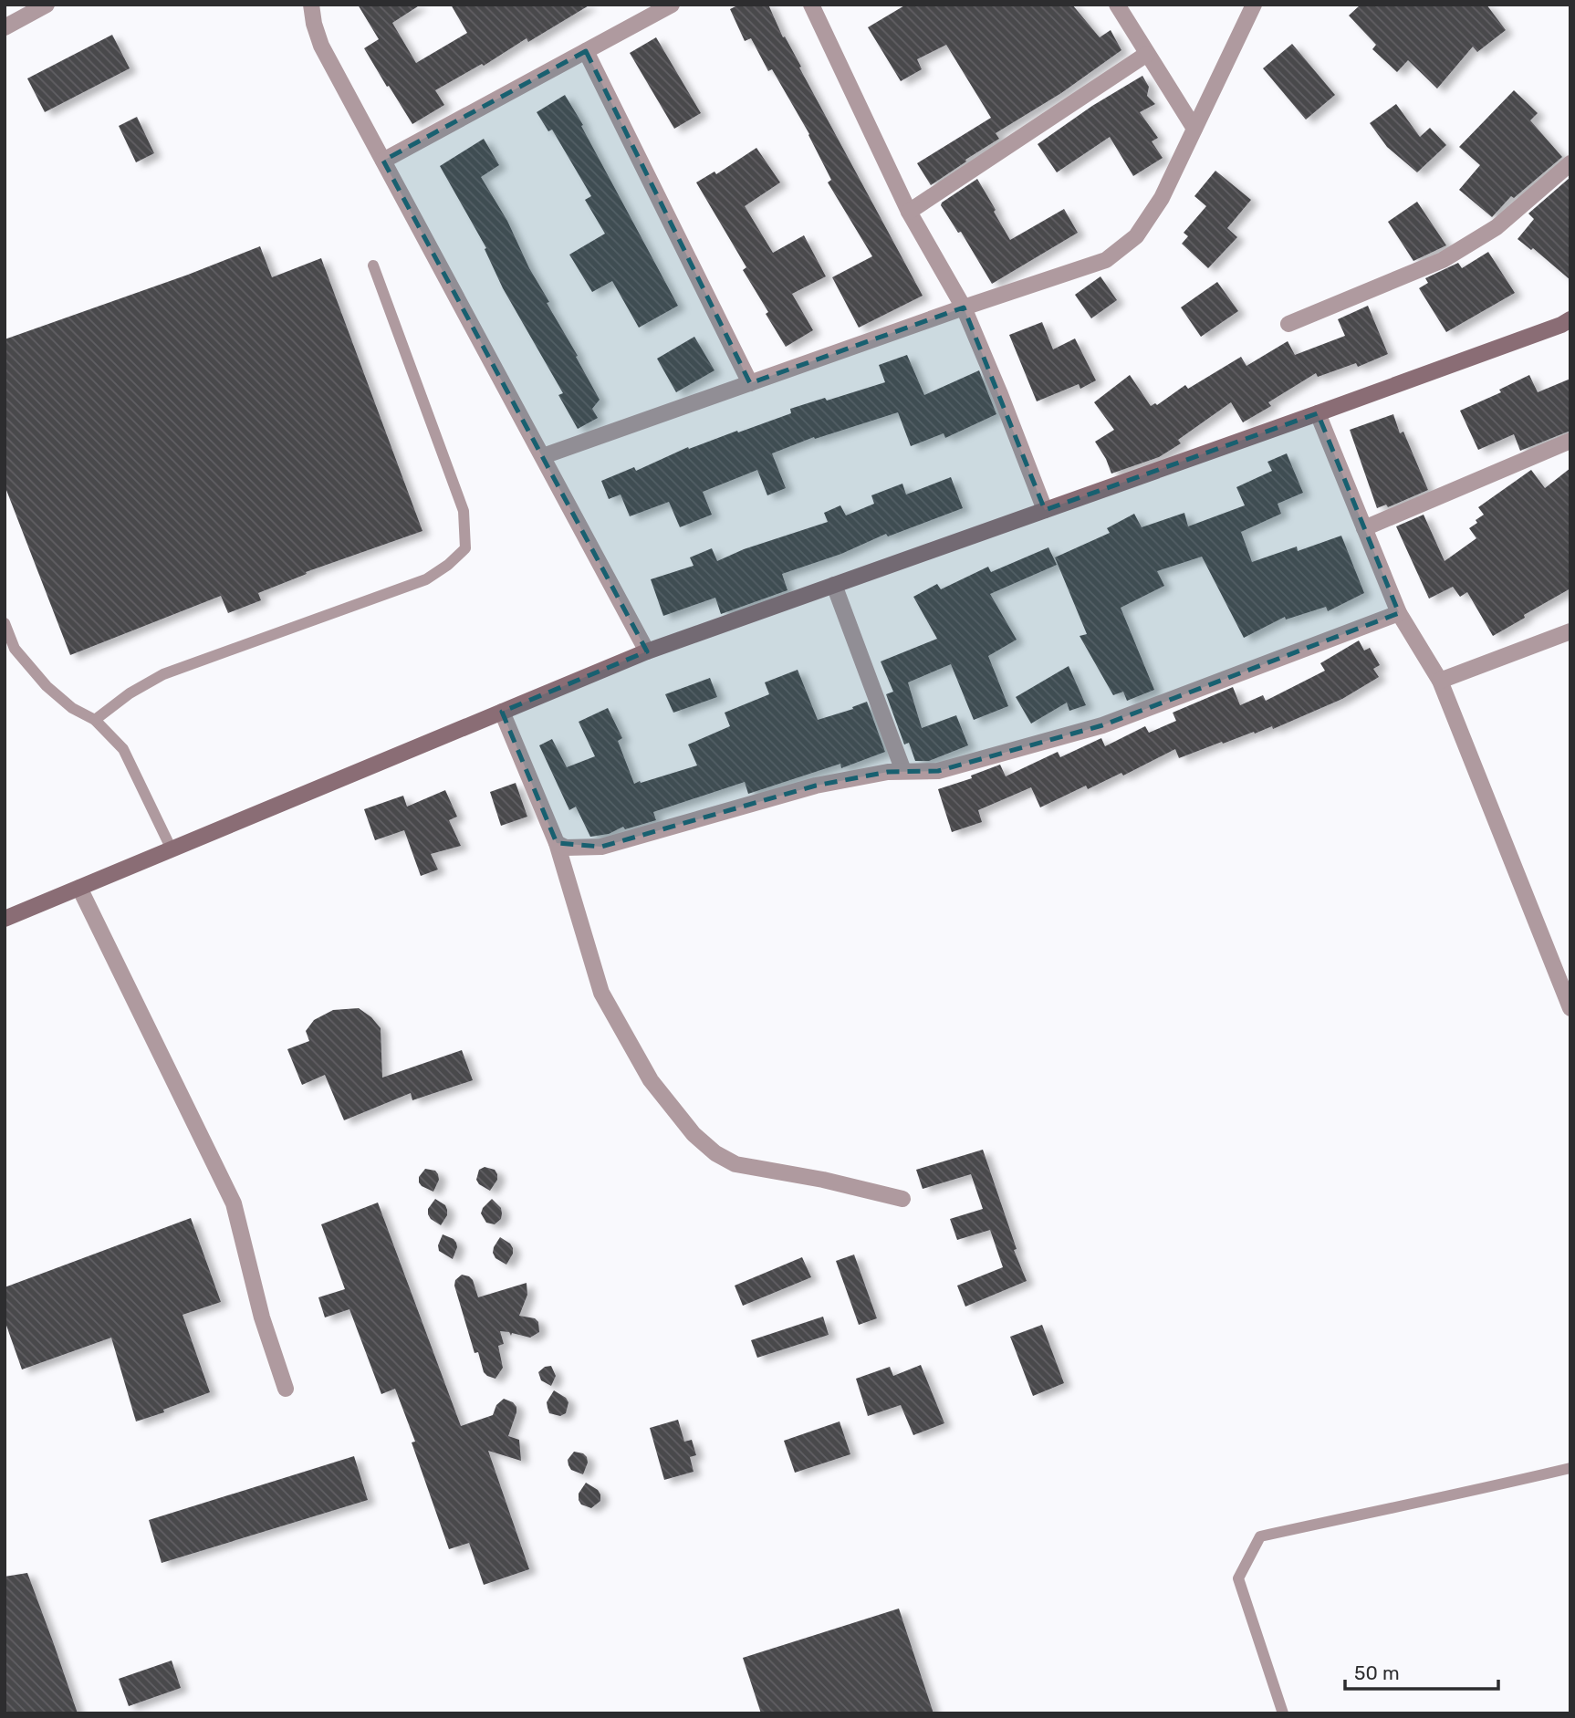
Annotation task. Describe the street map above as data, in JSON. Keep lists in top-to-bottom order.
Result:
{
  "scale_bar": "50 m"
}
